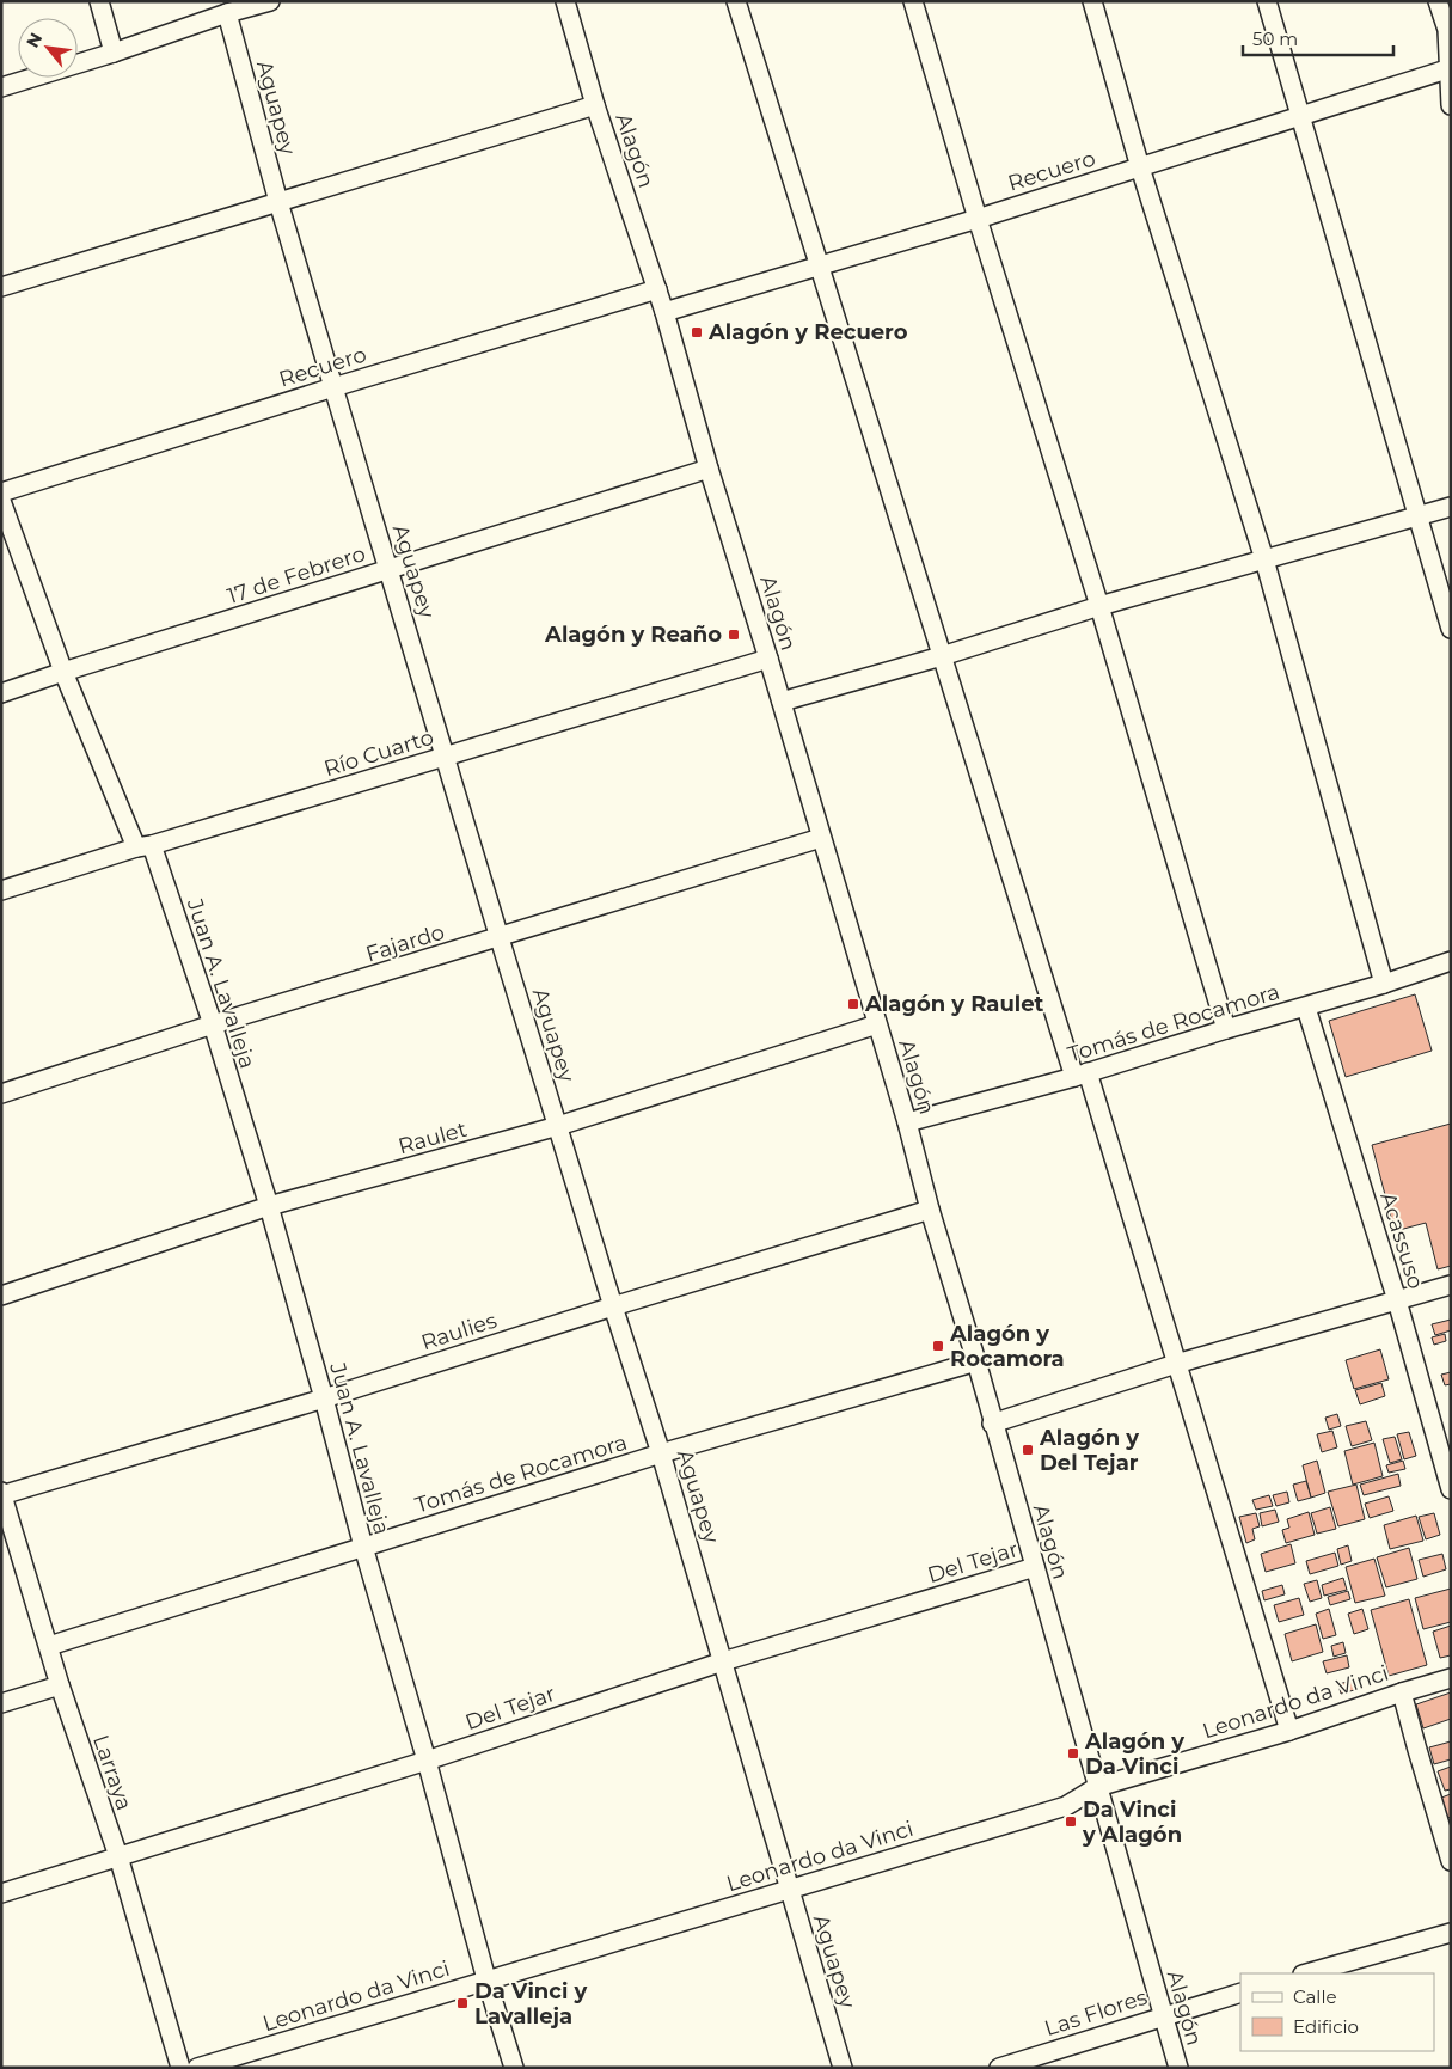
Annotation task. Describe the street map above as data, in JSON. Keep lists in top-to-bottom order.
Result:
{
  "streets": {
    "street": [
      "Aguapey",
      "Alagón",
      "Recuero",
      "17 de Febrero",
      "Río Cuarto",
      "Fajardo",
      "Juan A. Lavalleja",
      "Tomás de Rocamora",
      "Raulet",
      "Acassuso",
      "Raulies",
      "Del Tejar",
      "Leonardo da Vinci",
      "Larraya",
      "Las Flores"
    ]
  },
  "crossings": [
    ["Aguapey", "Recuero"],
    ["Aguapey", "17 de Febrero"],
    ["Aguapey", "Río Cuarto"],
    ["Aguapey", "Fajardo"],
    ["Aguapey", "Tomás de Rocamora"],
    ["Aguapey", "Raulet"],
    ["Aguapey", "Raulies"],
    ["Aguapey", "Del Tejar"],
    ["Aguapey", "Leonardo da Vinci"],
    ["Alagón", "Recuero"],
    ["Alagón", "17 de Febrero"],
    ["Alagón", "Río Cuarto"],
    ["Alagón", "Fajardo"],
    ["Alagón", "Tomás de Rocamora"],
    ["Alagón", "Raulet"],
    ["Alagón", "Raulies"],
    ["Alagón", "Del Tejar"],
    ["Alagón", "Leonardo da Vinci"],
    ["Alagón", "Las Flores"],
    ["17 de Febrero", "Juan A. Lavalleja"],
    ["Río Cuarto", "Juan A. Lavalleja"],
    ["Fajardo", "Juan A. Lavalleja"],
    ["Juan A. Lavalleja", "Tomás de Rocamora"],
    ["Juan A. Lavalleja", "Raulet"],
    ["Juan A. Lavalleja", "Raulies"],
    ["Juan A. Lavalleja", "Del Tejar"],
    ["Juan A. Lavalleja", "Leonardo da Vinci"],
    ["Tomás de Rocamora", "Acassuso"],
    ["Tomás de Rocamora", "Larraya"],
    ["Raulies", "Larraya"],
    ["Del Tejar", "Larraya"]
  ],
  "places": {
    "transit": [
      "Alagón y Recuero",
      "Alagón y Reaño",
      "Alagón y Raulet",
      "Alagón y Rocamora",
      "Alagón y Del Tejar",
      "Alagón y Da Vinci",
      "Da Vinci y Alagón",
      "Da Vinci y Lavalleja"
    ]
  },
  "legend": ["Calle", "Edificio"],
  "scale_bar": "50 m",
  "north": "top left"
}
